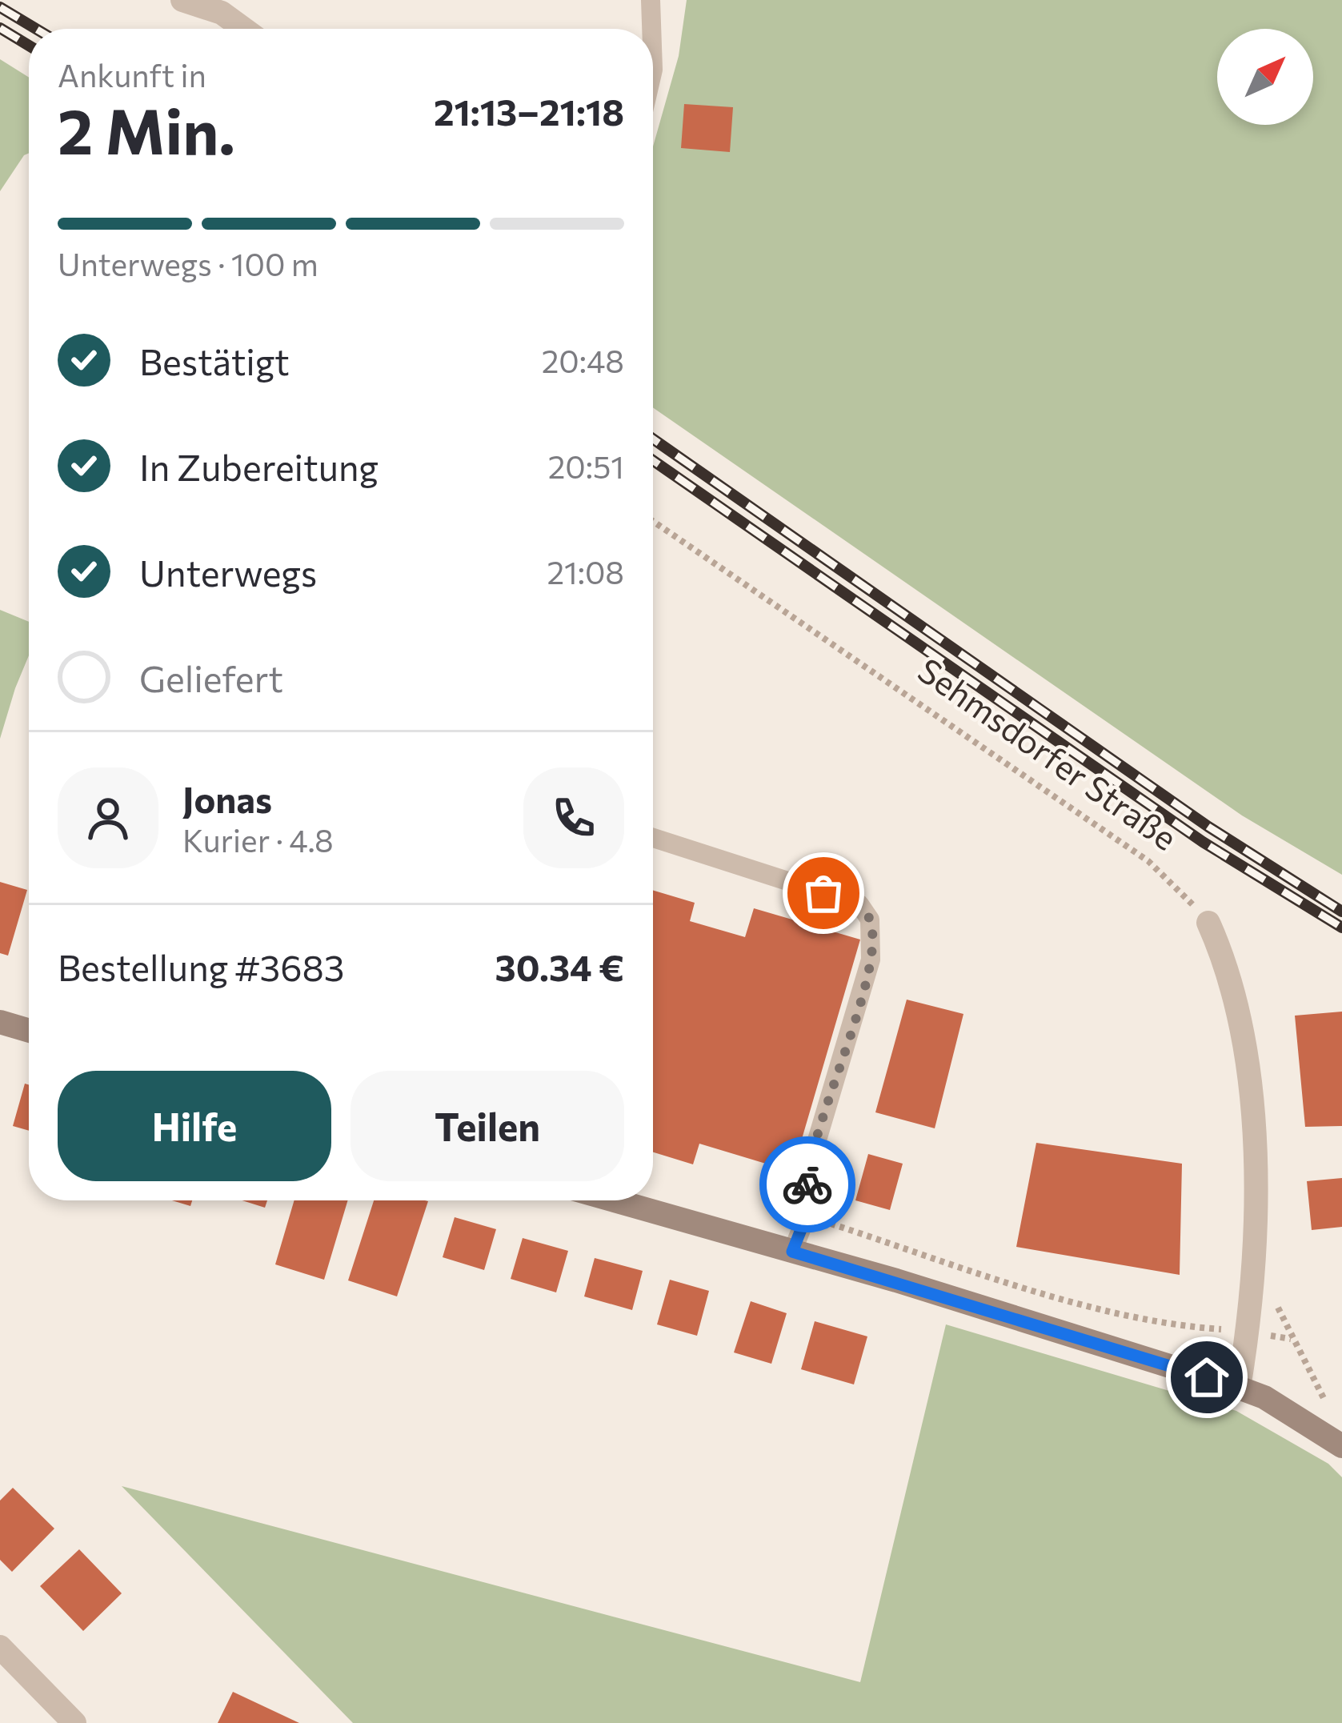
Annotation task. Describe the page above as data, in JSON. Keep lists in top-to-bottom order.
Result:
{
  "streets": {
    "path": ["Sehmsdorfer Straße"]
  },
  "north": "top right",
  "page": {
    "heading": ["2 Min.", "Ankunft in", "21:13–21:18"],
    "panel": [
      "Jonas",
      "Kurier · 4.8",
      "Bestellung #3683",
      "30.34 €"
    ],
    "bar": "Unterwegs · 100 m",
    "list": [
      ["Bestätigt", "20:48"],
      ["In Zubereitung", "20:51"],
      ["Unterwegs", "21:08"],
      "Geliefert"
    ],
    "buttons": ["Hilfe", "Teilen"]
  }
}
